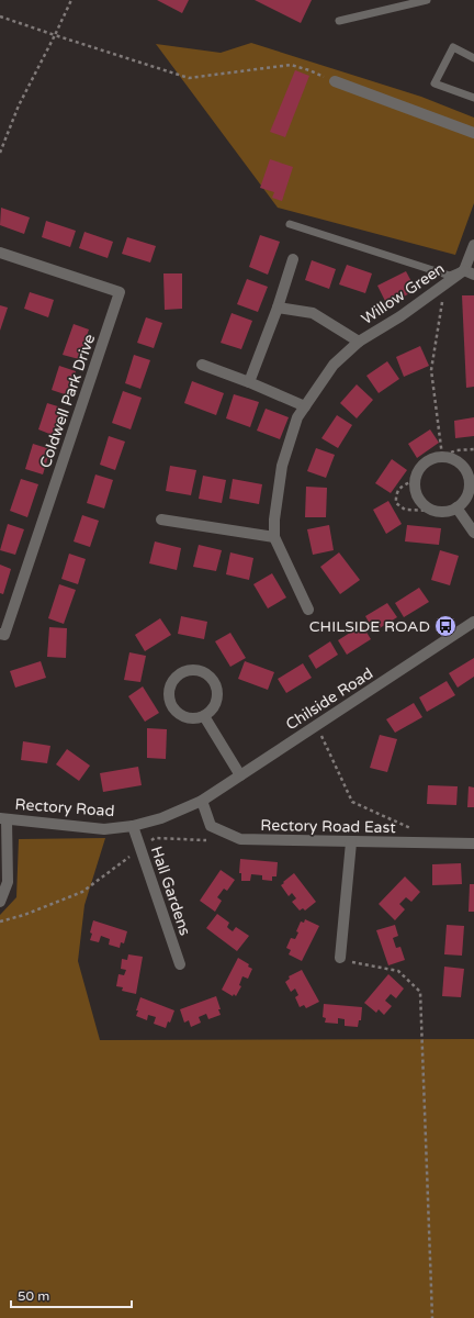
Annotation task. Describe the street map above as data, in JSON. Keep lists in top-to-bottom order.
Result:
{
  "streets": {
    "street": [
      "Willow Green",
      "Coldwell Park Drive",
      "Chilside Road",
      "Rectory Road",
      "Rectory Road East",
      "Hall Gardens"
    ]
  },
  "crossings": [
    ["Chilside Road", "Rectory Road"],
    ["Chilside Road", "Rectory Road East"],
    ["Rectory Road", "Rectory Road East"],
    ["Rectory Road", "Hall Gardens"]
  ],
  "places": {
    "bus stop": ["CHILSIDE ROAD"]
  },
  "scale_bar": "50 m"
}
